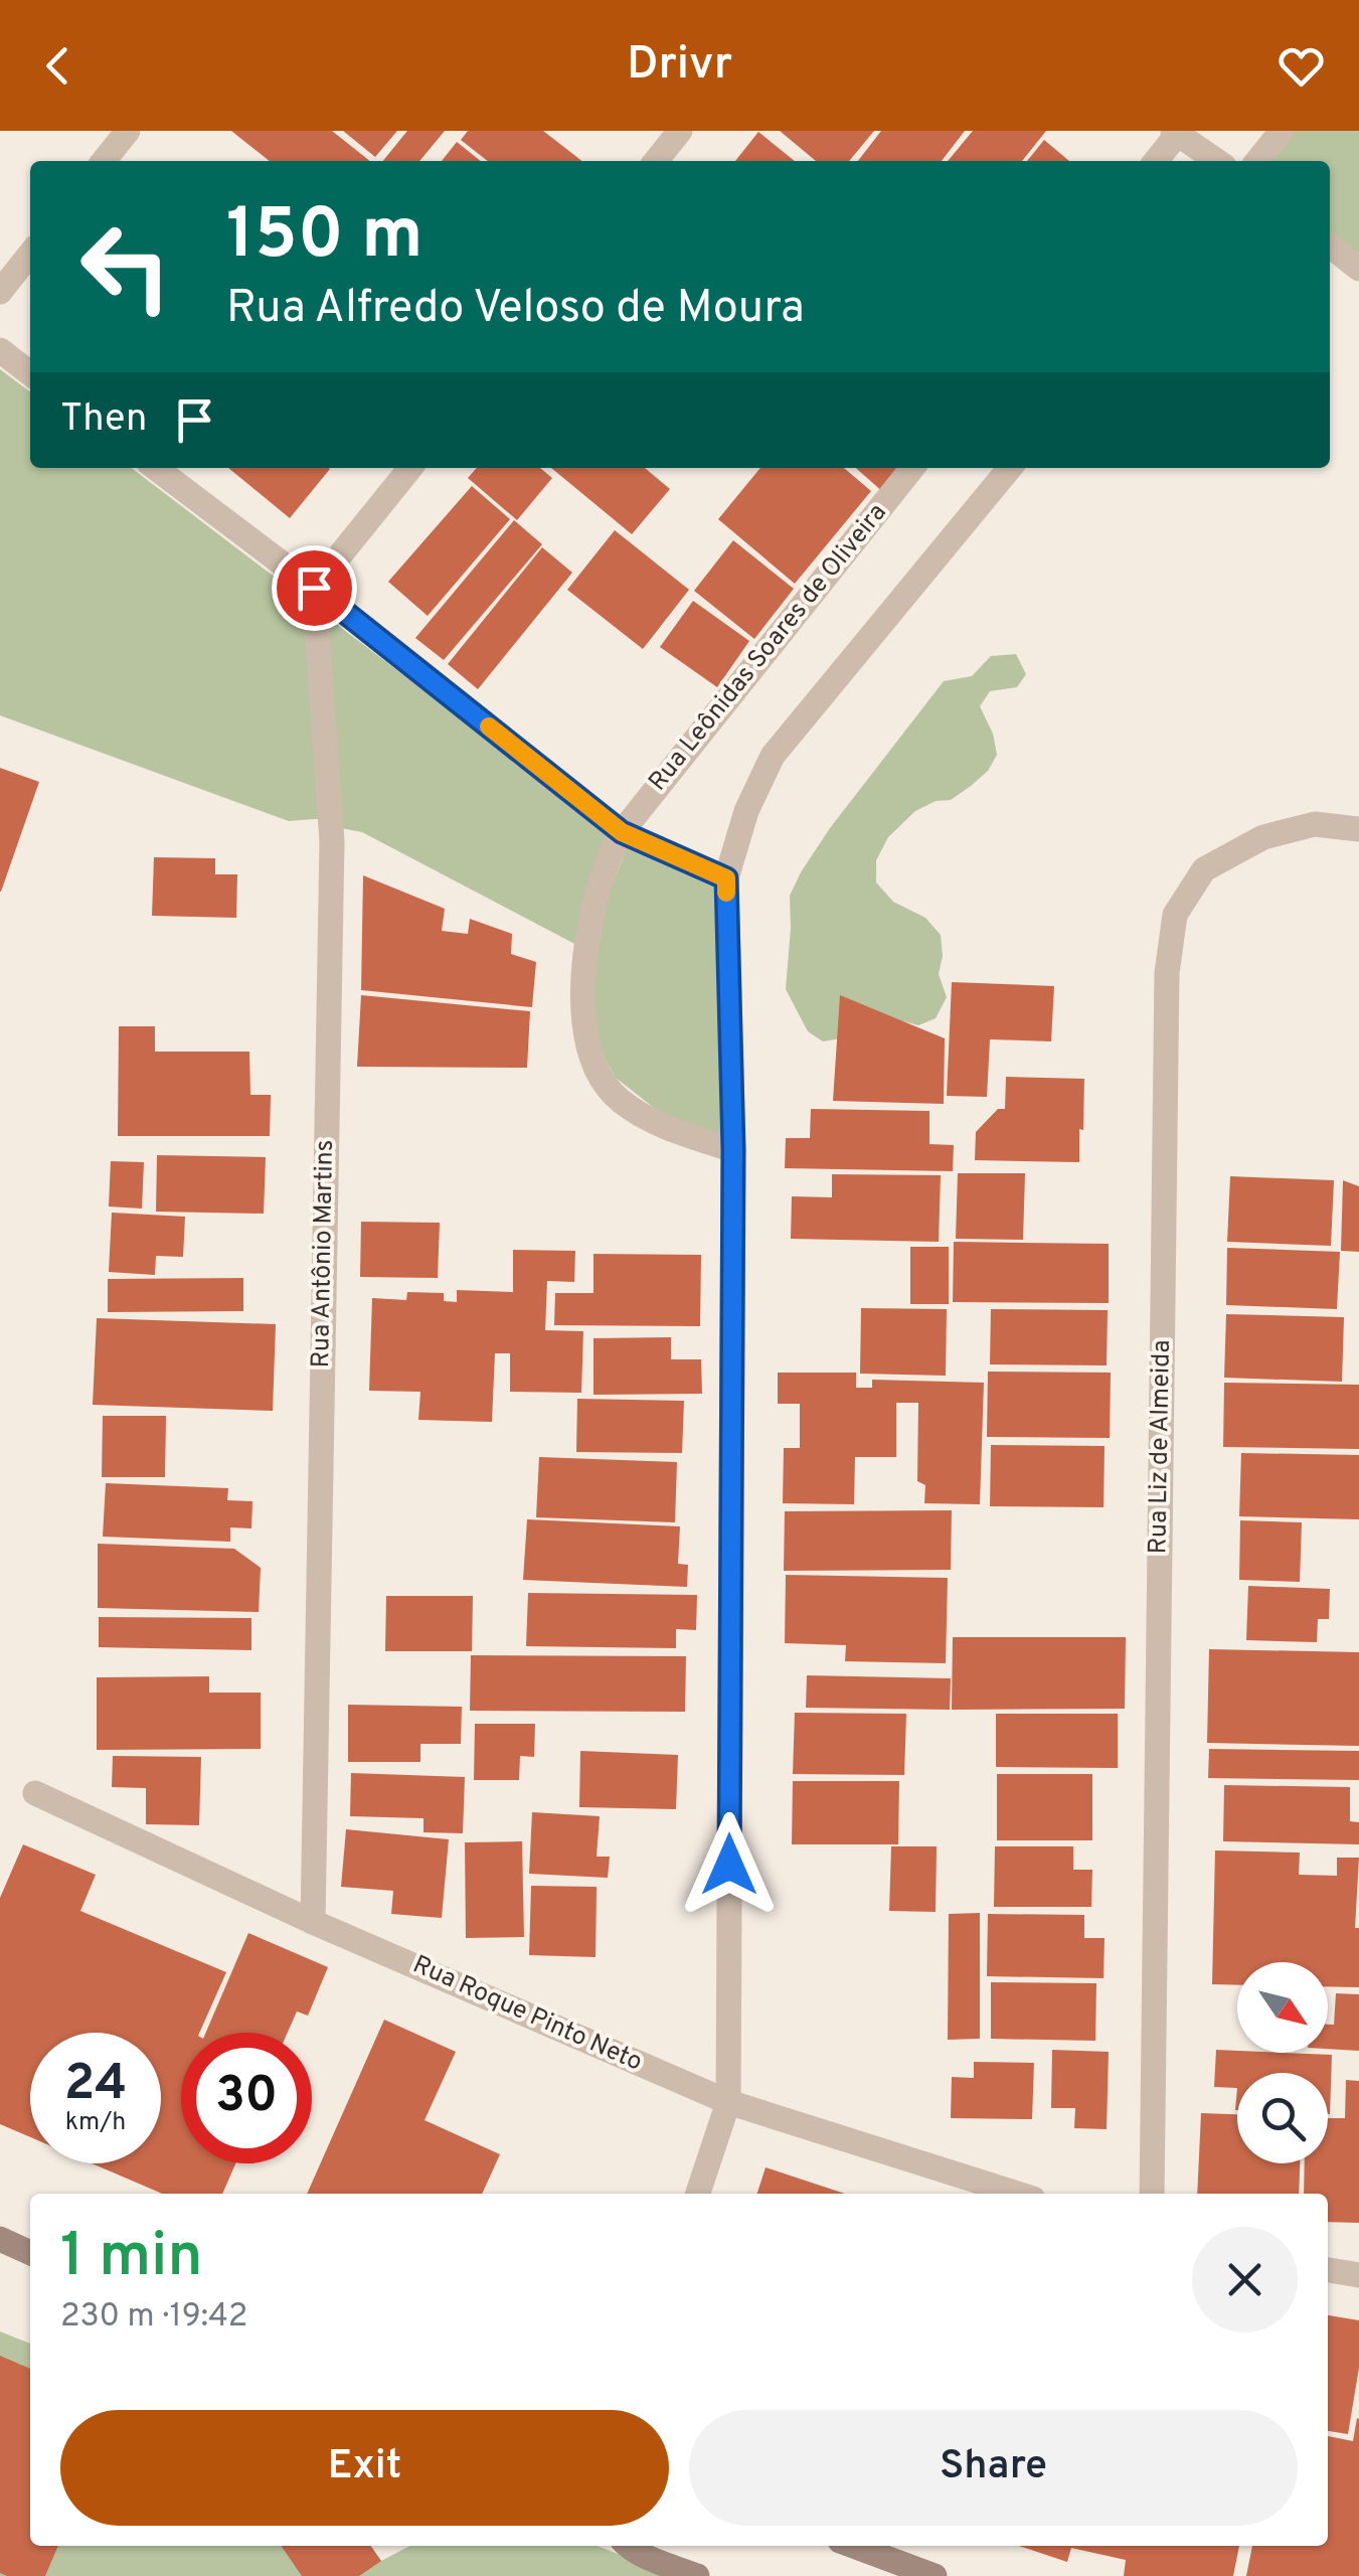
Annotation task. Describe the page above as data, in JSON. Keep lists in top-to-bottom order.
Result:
{
  "streets": {
    "street": [
      "Rua Leônidas Soares de Oliveira",
      "Rua Antônio Martins",
      "Rua Liz de Almeida",
      "Rua Roque Pinto Neto"
    ]
  },
  "crossings": [
    ["Rua Antônio Martins", "Rua Roque Pinto Neto"]
  ],
  "north": "bottom right",
  "page": {
    "header": "Drivr",
    "turn": ["150 m", "Rua Alfredo Veloso de Moura"],
    "then": "Then",
    "speed": "24 km/h",
    "limit": "30",
    "heading": ["1 min", "230 m · 19:42"],
    "buttons": ["Exit", "Share"]
  }
}
